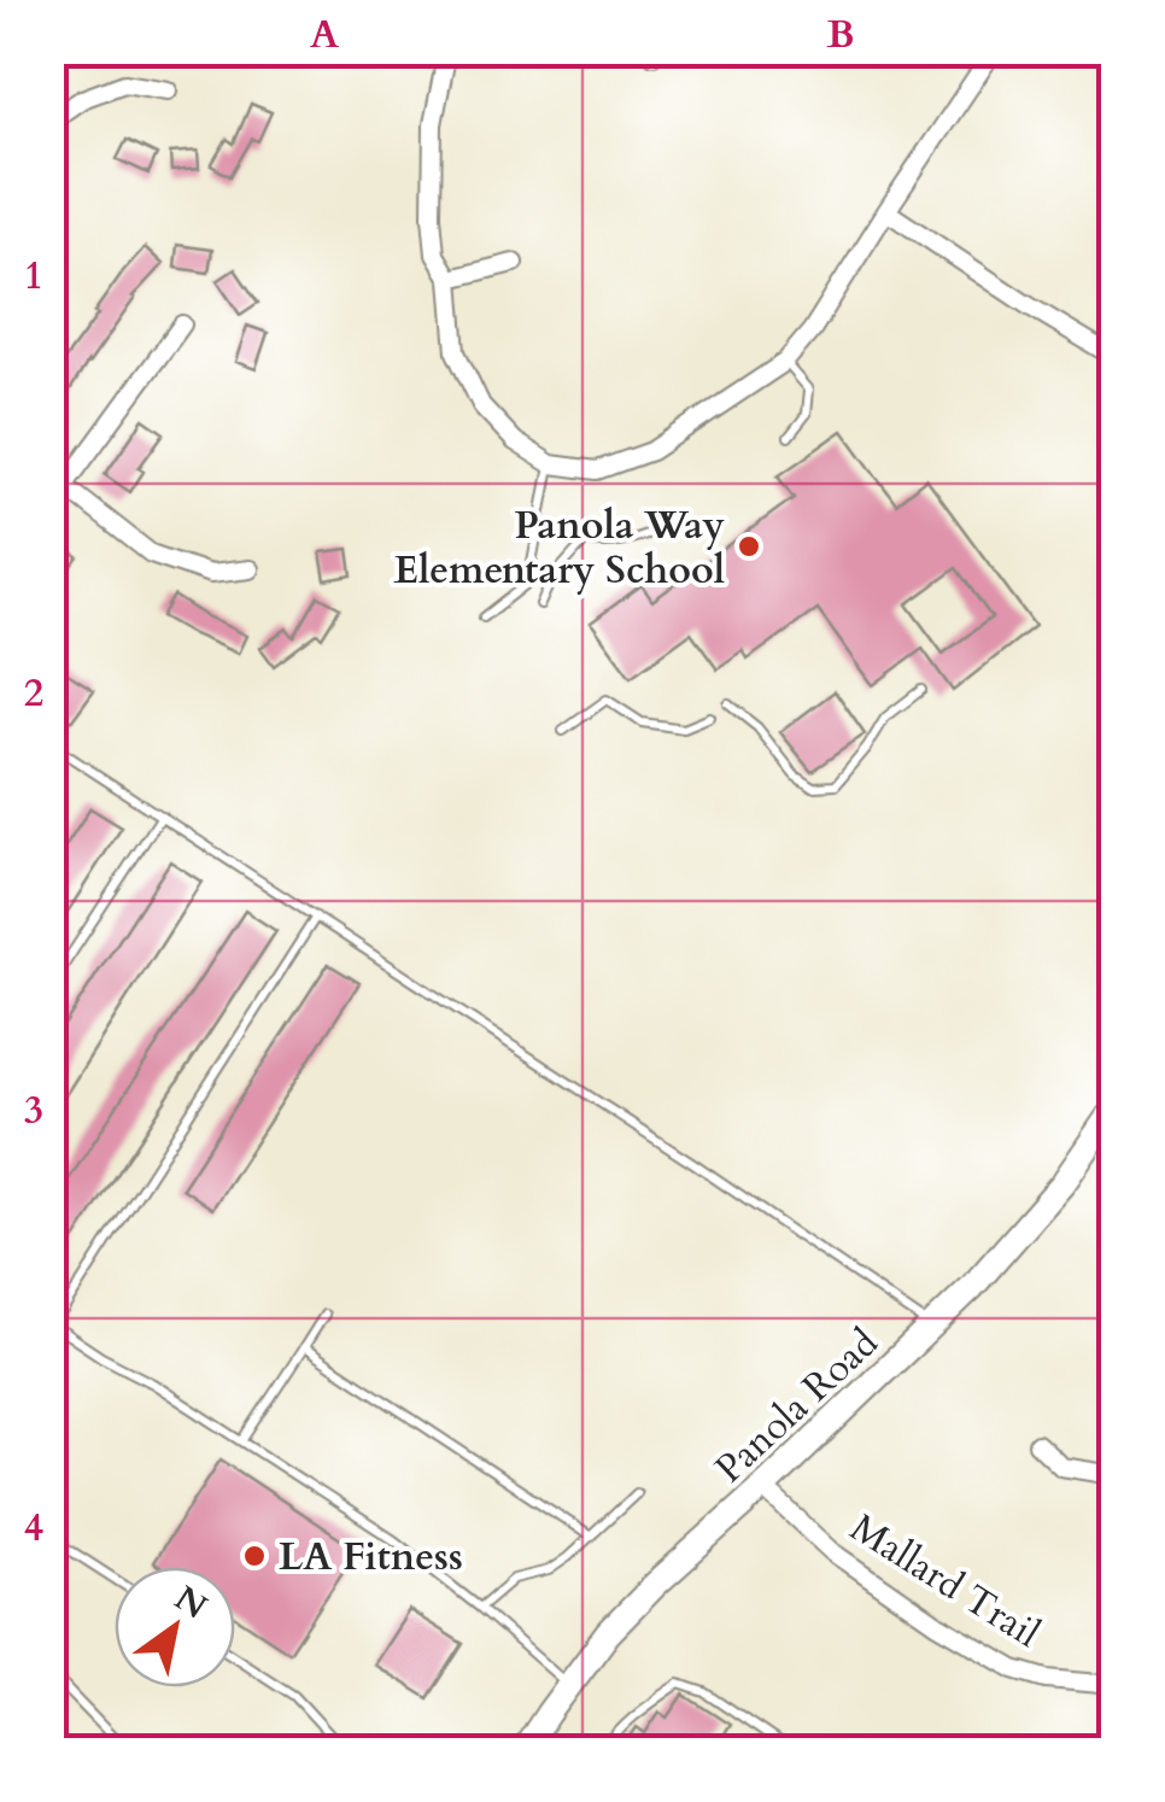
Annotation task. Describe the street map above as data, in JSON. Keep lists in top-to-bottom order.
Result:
{
  "streets": {
    "main road": ["Panola Road"],
    "street": ["Mallard Trail"]
  },
  "crossings": [
    ["Panola Road", "Mallard Trail"]
  ],
  "places": ["Panola Way Elementary School", "LA Fitness"],
  "north": "top right",
  "grid": {
    "columns": ["A", "B"],
    "rows": [
      "1",
      "2",
      "3",
      "4"
    ]
  }
}
